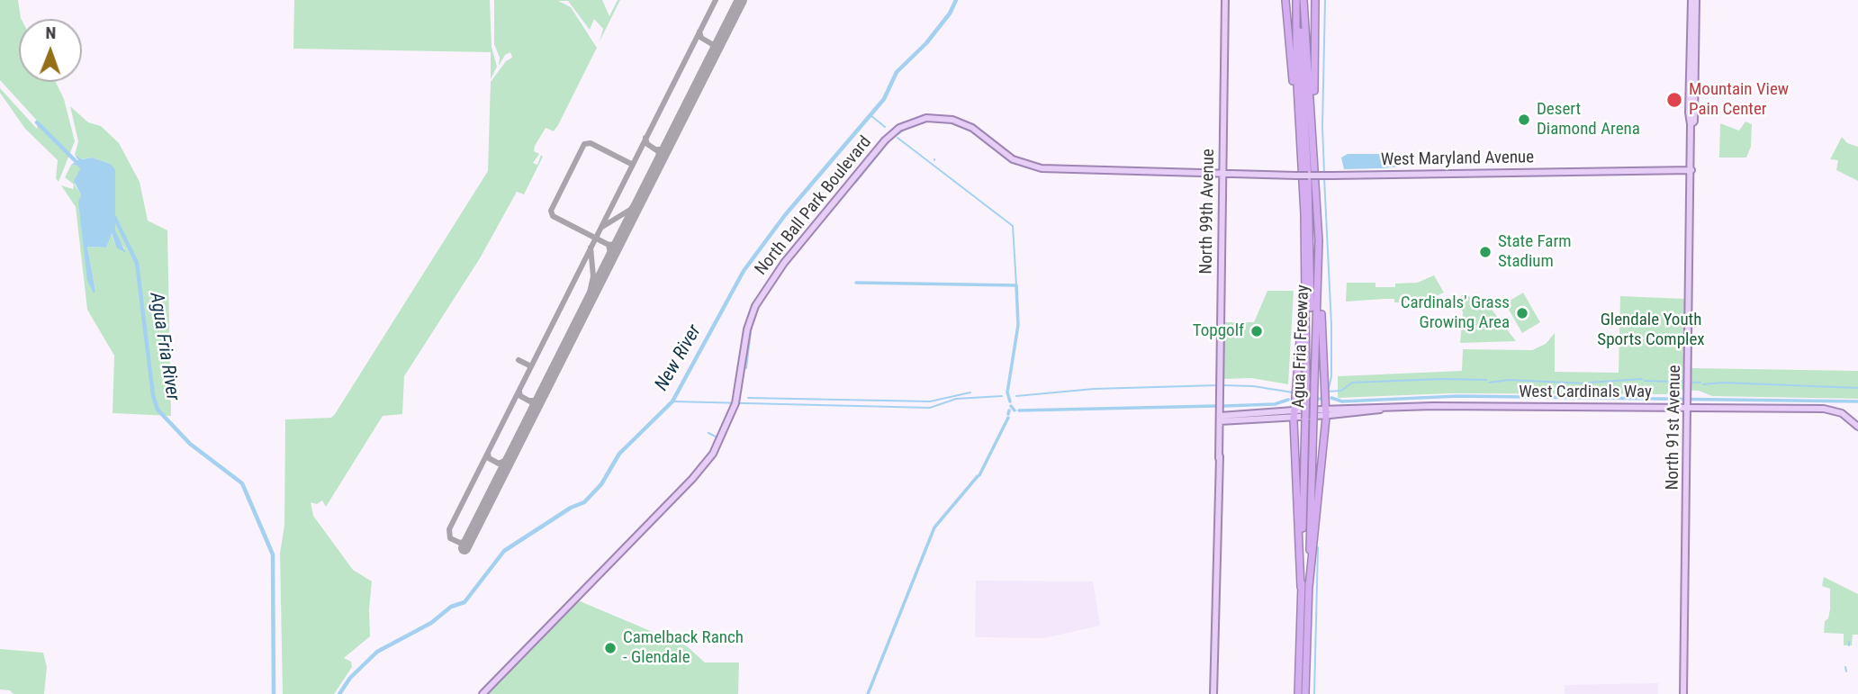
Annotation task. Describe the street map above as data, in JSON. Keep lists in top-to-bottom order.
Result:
{
  "streets": {
    "highway": ["Agua Fria Freeway"],
    "main road": [
      "West Maryland Avenue",
      "North Ball Park Boulevard",
      "North 99th Avenue",
      "West Cardinals Way",
      "North 91st Avenue"
    ]
  },
  "crossings": [
    ["West Maryland Avenue", "North Ball Park Boulevard"],
    ["West Maryland Avenue", "North 99th Avenue"],
    ["West Maryland Avenue", "North 91st Avenue"],
    ["North Ball Park Boulevard", "North 99th Avenue"],
    ["North 99th Avenue", "West Cardinals Way"],
    ["West Cardinals Way", "North 91st Avenue"]
  ],
  "water": ["Agua Fria River", "New River"],
  "parks": ["Glendale Youth Sports Complex"],
  "places": [
    "Mountain View Pain Center",
    "Desert Diamond Arena",
    "State Farm Stadium",
    "Cardinals' Grass Growing Area",
    "Topgolf",
    "Camelback Ranch - Glendale"
  ],
  "north": "top"
}
